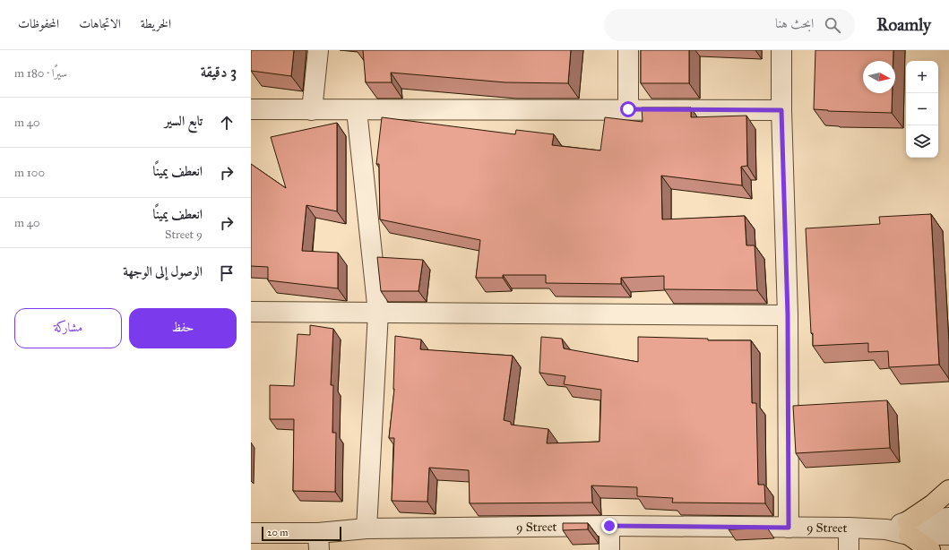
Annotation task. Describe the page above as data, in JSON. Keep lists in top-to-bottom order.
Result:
{
  "streets": {
    "street": ["9 Street"]
  },
  "scale_bar": "20 m",
  "north": "right",
  "page": {
    "header": "Roamly",
    "search": "ابحث هنا",
    "nav": ["الخريطة", "الاتجاهات", "المحفوظات"],
    "heading": ["3 دقيقة", "سيرًا · 180 m"],
    "map_buttons": ["+", "−"],
    "list": [
      ["تابع السير", "40 m"],
      ["انعطف يمينًا", "100 m"],
      ["انعطف يمينًا", "9 Street", "40 m"],
      "الوصول إلى الوجهة"
    ],
    "buttons": ["حفظ", "مشاركة"],
    "scale": "20 m"
  }
}
